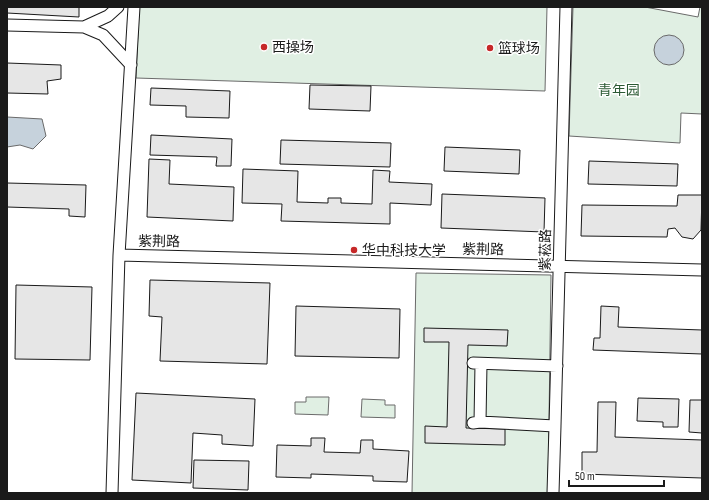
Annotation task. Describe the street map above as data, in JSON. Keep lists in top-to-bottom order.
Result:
{
  "streets": {
    "street": ["紫荆路", "紫菘路"]
  },
  "crossings": [
    ["紫荆路", "紫菘路"]
  ],
  "parks": ["青年园"],
  "places": ["西操场", "篮球场", "华中科技大学"],
  "scale_bar": "50 m"
}
